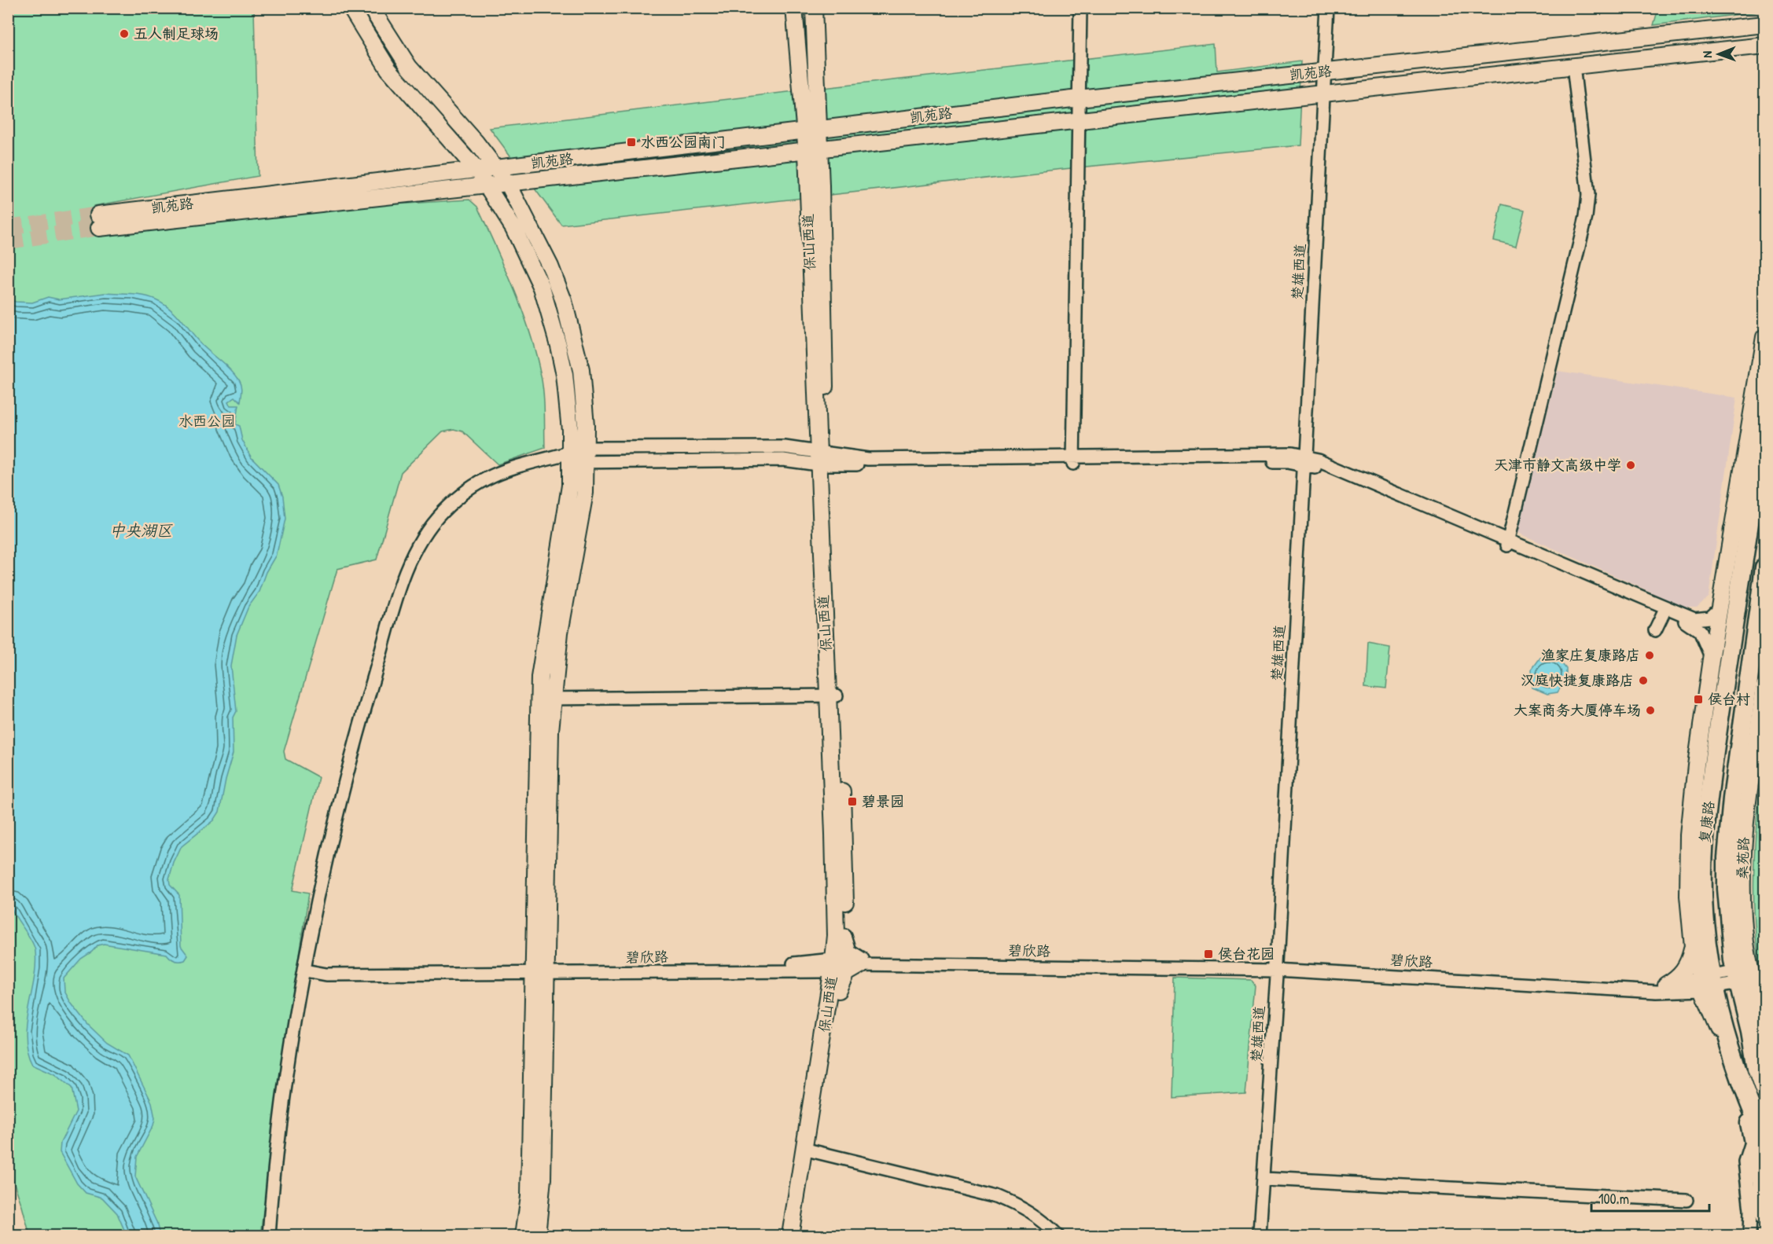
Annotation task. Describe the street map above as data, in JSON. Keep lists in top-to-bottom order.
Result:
{
  "streets": {
    "highway": ["复康路"],
    "main road": ["凯苑路", "保山西道", "桑苑路"],
    "street": ["楚雄西道", "碧欣路"]
  },
  "crossings": [
    ["凯苑路", "保山西道"],
    ["凯苑路", "楚雄西道"],
    ["保山西道", "碧欣路"],
    ["楚雄西道", "碧欣路"],
    ["复康路", "桑苑路"],
    ["复康路", "碧欣路"],
    ["桑苑路", "碧欣路"]
  ],
  "water": ["中央湖区"],
  "parks": ["水西公园"],
  "places": {
    "other": [
      "五人制足球场",
      "天津市静文高级中学",
      "渔家庄复康路店",
      "汉庭快捷复康路店",
      "大案商务大厦停车场"
    ],
    "transit": [
      "水西公园南门",
      "侯台村",
      "碧景园",
      "侯台花园"
    ]
  },
  "scale_bar": "100 m",
  "north": "left"
}
